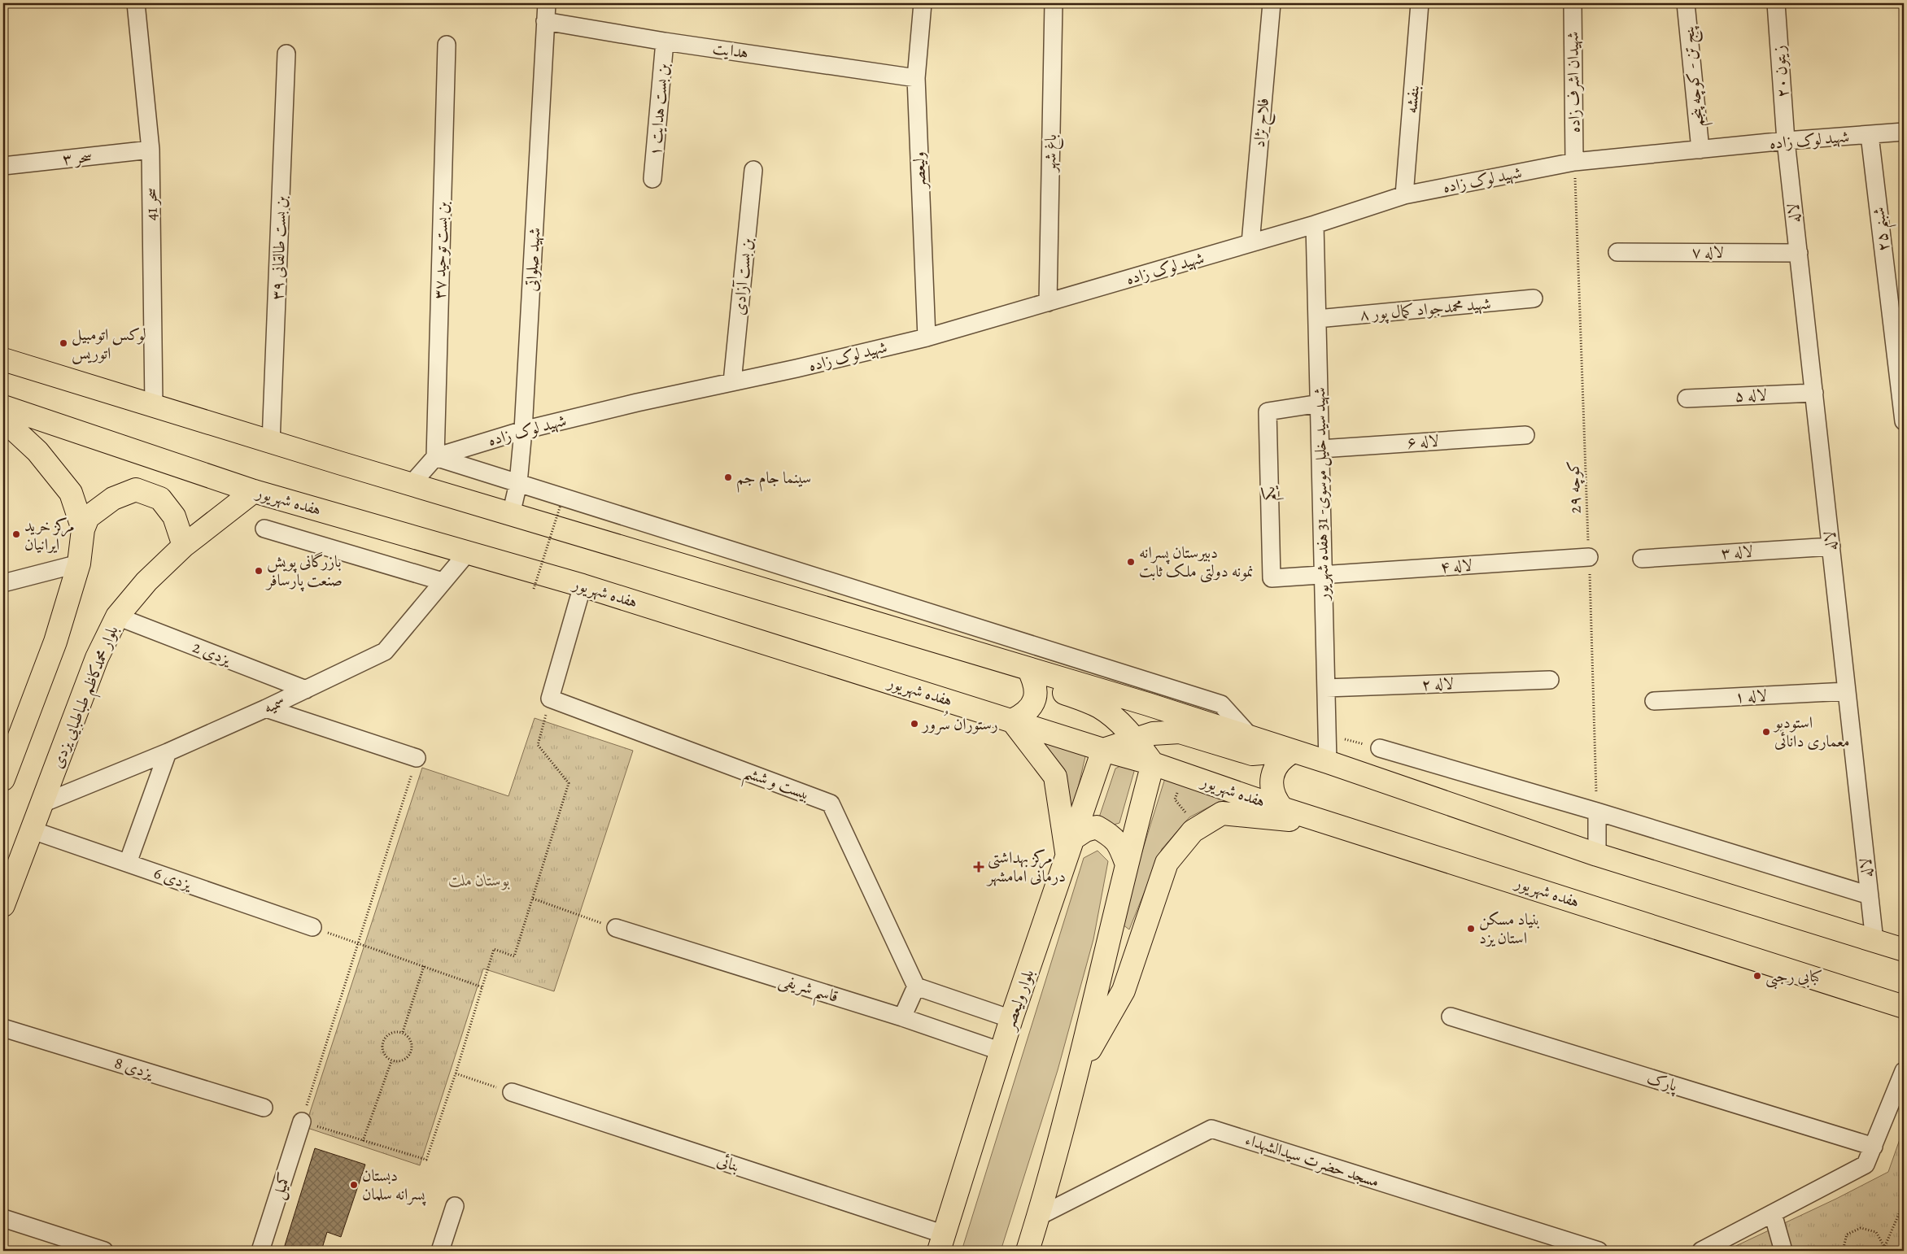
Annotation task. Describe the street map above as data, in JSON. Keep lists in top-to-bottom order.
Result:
{
  "streets": {
    "main road": ["هفده شهریور", "بلوار محمدکاظم طباطبایی یزدی", "بلوار ولیعصر"],
    "street": [
      "هدایت",
      "زیتون ۲۰",
      "پنج تن - کوچه پنجم",
      "شهیدان اشرف زاده",
      "بنفشه",
      "بن بست هدایت ۱",
      "فلاح نژاد",
      "شهید لوک زاده",
      "باغ شهر",
      "سحر ۳",
      "ولیعصر",
      "سحر 41",
      "لاله",
      "شبنم ۲۵",
      "بن‌ بست طالقانی ۳۹",
      "بن بست توحید ۳۷",
      "لاله ۷",
      "شهید صلواتی",
      "بن بست آزادی",
      "شهید محمدجواد کمال پور ۸",
      "لاله ۵",
      "لاله ۶",
      "یکم",
      "شهید سید خلیل موسوی- 31 هفده شهریور",
      "لاله ۳",
      "لاله ۴",
      "یزدی 2",
      "لاله ۲",
      "لاله ۱",
      "سمیه",
      "بیست و ششم",
      "یزدی 6",
      "قاسم شریفی",
      "یزدی 8",
      "پارک",
      "مسجد حضرت سیدالشهداء",
      "بنائی",
      "کمیل"
    ],
    "path": ["کوچه 2۹"]
  },
  "crossings": [
    ["هدایت", "بن بست هدایت ۱"],
    ["هدایت", "ولیعصر"],
    ["هدایت", "شهید صلواتی"],
    ["زیتون ۲۰", "شهید لوک زاده"],
    ["زیتون ۲۰", "لاله"],
    ["پنج تن - کوچه پنجم", "شهید لوک زاده"],
    ["شهیدان اشرف زاده", "شهید لوک زاده"],
    ["شهیدان اشرف زاده", "کوچه 2۹"],
    ["بنفشه", "شهید لوک زاده"],
    ["فلاح نژاد", "شهید لوک زاده"],
    ["شهید لوک زاده", "باغ شهر"],
    ["شهید لوک زاده", "ولیعصر"],
    ["شهید لوک زاده", "لاله"],
    ["شهید لوک زاده", "شبنم ۲۵"],
    ["شهید لوک زاده", "بن بست توحید ۳۷"],
    ["شهید لوک زاده", "شهید صلواتی"],
    ["شهید لوک زاده", "بن بست آزادی"],
    ["شهید لوک زاده", "کوچه 2۹"],
    ["شهید لوک زاده", "شهید سید خلیل موسوی- 31 هفده شهریور"],
    ["سحر ۳", "سحر 41"],
    ["لاله", "لاله ۷"],
    ["لاله", "لاله ۵"],
    ["لاله", "لاله ۳"],
    ["لاله", "لاله ۱"],
    ["شهید محمدجواد کمال پور ۸", "شهید سید خلیل موسوی- 31 هفده شهریور"],
    ["لاله ۶", "شهید سید خلیل موسوی- 31 هفده شهریور"],
    ["کوچه 2۹", "لاله ۴"],
    ["یکم", "شهید سید خلیل موسوی- 31 هفده شهریور"],
    ["یکم", "لاله ۴"],
    ["شهید سید خلیل موسوی- 31 هفده شهریور", "لاله ۴"],
    ["شهید سید خلیل موسوی- 31 هفده شهریور", "لاله ۲"],
    ["هفده شهریور", "بلوار محمدکاظم طباطبایی یزدی"],
    ["هفده شهریور", "سمیه"],
    ["هفده شهریور", "بلوار ولیعصر"],
    ["یزدی 2", "بلوار محمدکاظم طباطبایی یزدی"],
    ["یزدی 2", "سمیه"],
    ["بلوار محمدکاظم طباطبایی یزدی", "سمیه"],
    ["بلوار محمدکاظم طباطبایی یزدی", "یزدی 6"],
    ["قاسم شریفی", "بلوار ولیعصر"],
    ["بلوار ولیعصر", "بنائی"]
  ],
  "parks": ["بوستان ملت"],
  "places": {
    "other": [
      "لوکس اتومبیل اتوریس",
      "سینما جام جم",
      "مرکز خرید ایرانیان",
      "دبیرستان پسرانه نمونه دولتی ملک ثابت",
      "بازرگانی پویش صنعت پارسافر",
      "رستوران سُرور",
      "استودیو معماری دانائی",
      "بنیاد مسکن استان یزد",
      "کبابی رجبی",
      "دبستان پسرانه سلمان"
    ],
    "health": ["مرکز بهداشتی درمانی امامشهر"]
  }
}
